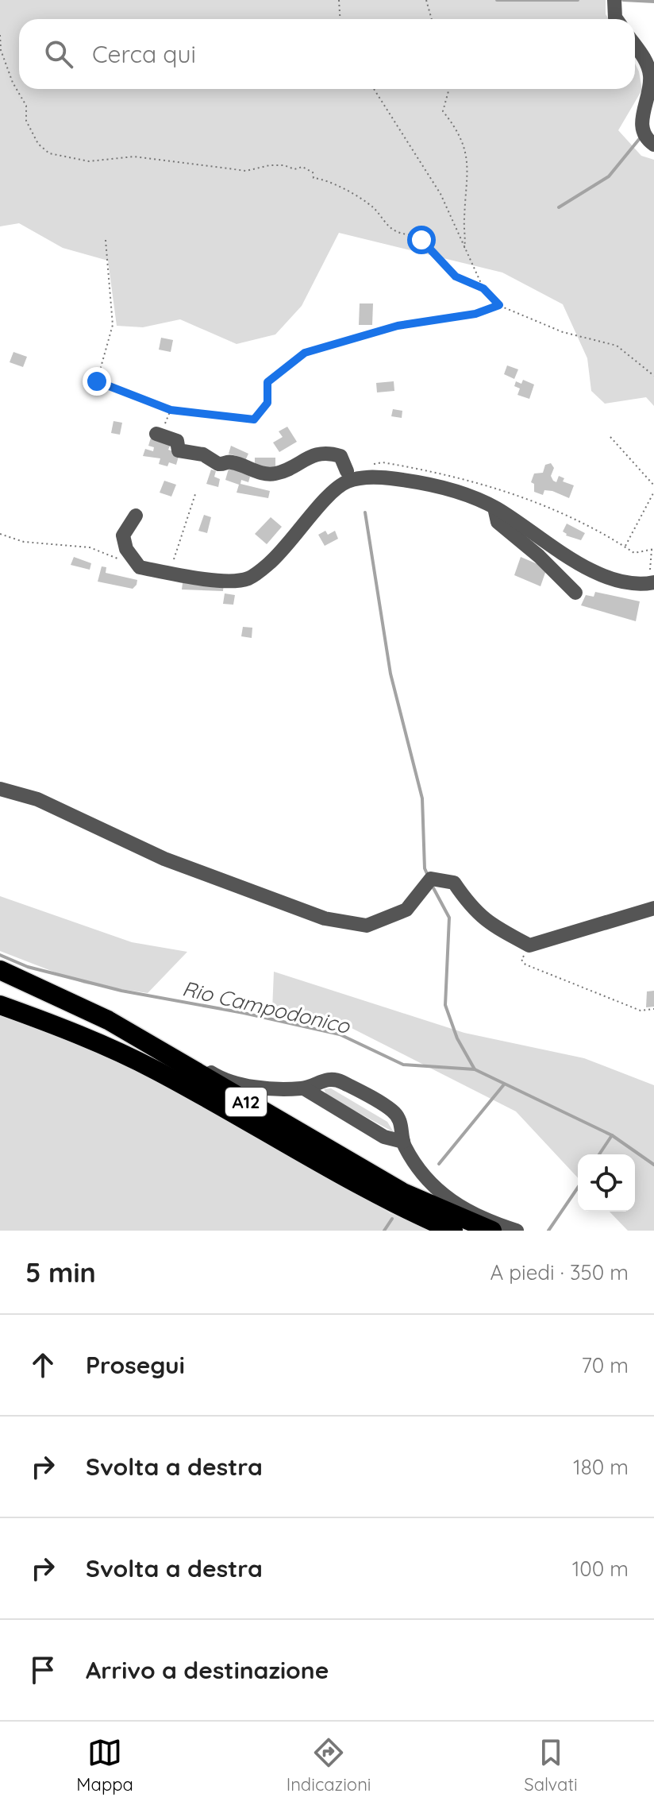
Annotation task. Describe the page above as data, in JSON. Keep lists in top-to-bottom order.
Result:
{
  "streets": {
    "highway": ["A12"]
  },
  "water": ["Rio Campodonico"],
  "page": {
    "search": "Cerca qui",
    "heading": ["5 min", "A piedi · 350 m"],
    "list": [
      ["Prosegui", "70 m"],
      ["Svolta a destra", "180 m"],
      ["Svolta a destra", "100 m"],
      "Arrivo a destinazione"
    ],
    "nav": ["Mappa", "Indicazioni", "Salvati"]
  }
}
